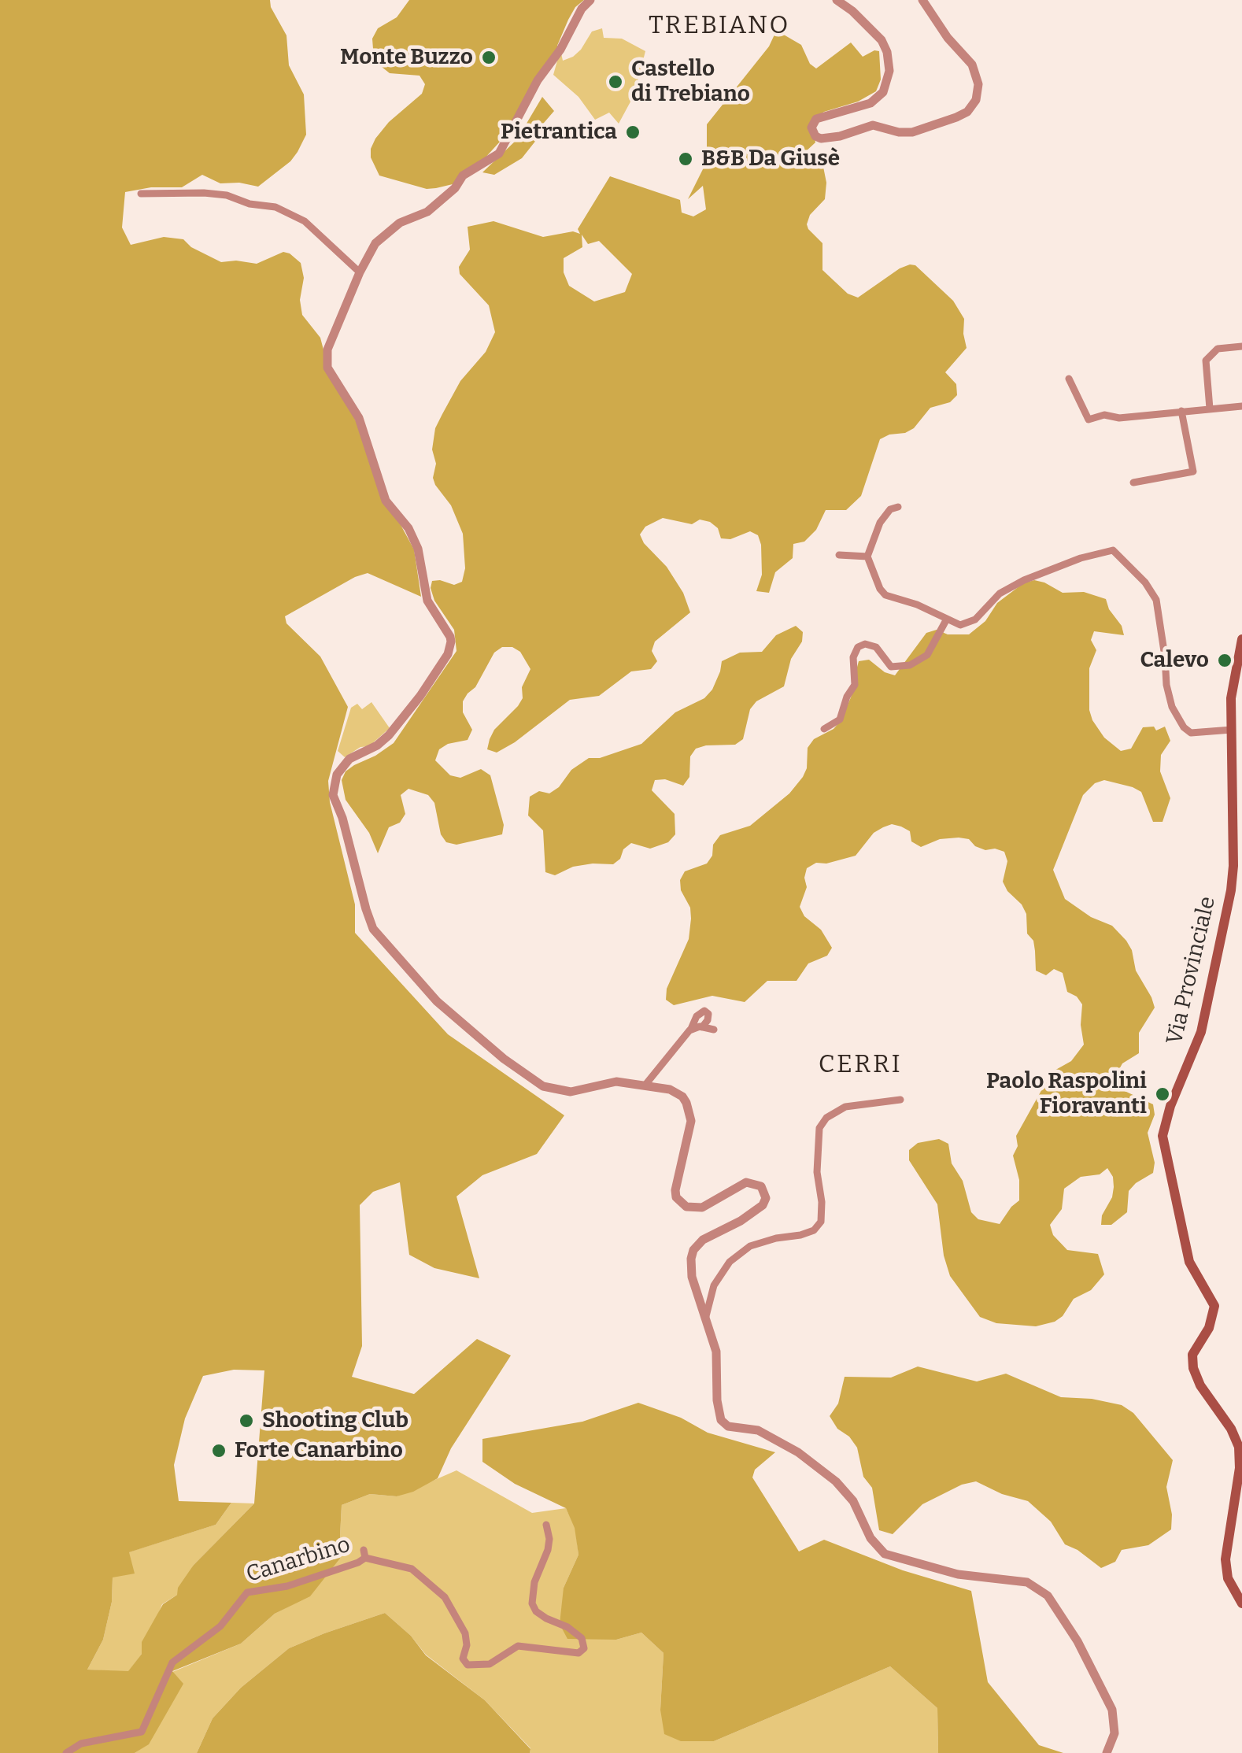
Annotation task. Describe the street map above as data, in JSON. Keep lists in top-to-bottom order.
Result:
{
  "streets": {
    "main road": ["Via Provinciale"],
    "street": ["Canarbino"]
  },
  "districts": ["TREBIANO", "CERRI"],
  "places": [
    "Monte Buzzo",
    "Castello di Trebiano",
    "Pietrantica",
    "B&B Da Giusè",
    "Calevo",
    "Paolo Raspolini Fioravanti",
    "Shooting Club",
    "Forte Canarbino"
  ]
}
